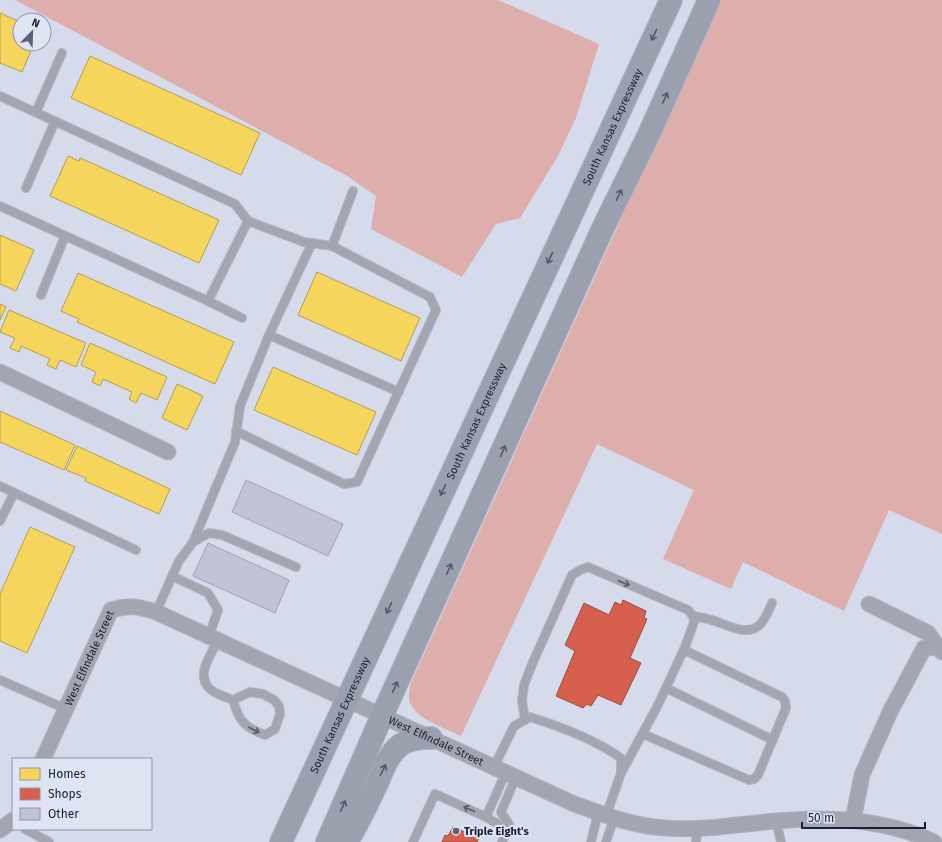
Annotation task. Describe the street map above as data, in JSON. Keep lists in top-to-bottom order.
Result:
{
  "streets": {
    "main road": ["South Kansas Expressway"],
    "street": ["West Elfindale Street"]
  },
  "crossings": [
    ["South Kansas Expressway", "West Elfindale Street"]
  ],
  "places": ["Triple Eight's"],
  "legend": ["Homes", "Shops", "Other"],
  "scale_bar": "50 m",
  "north": "top right"
}
